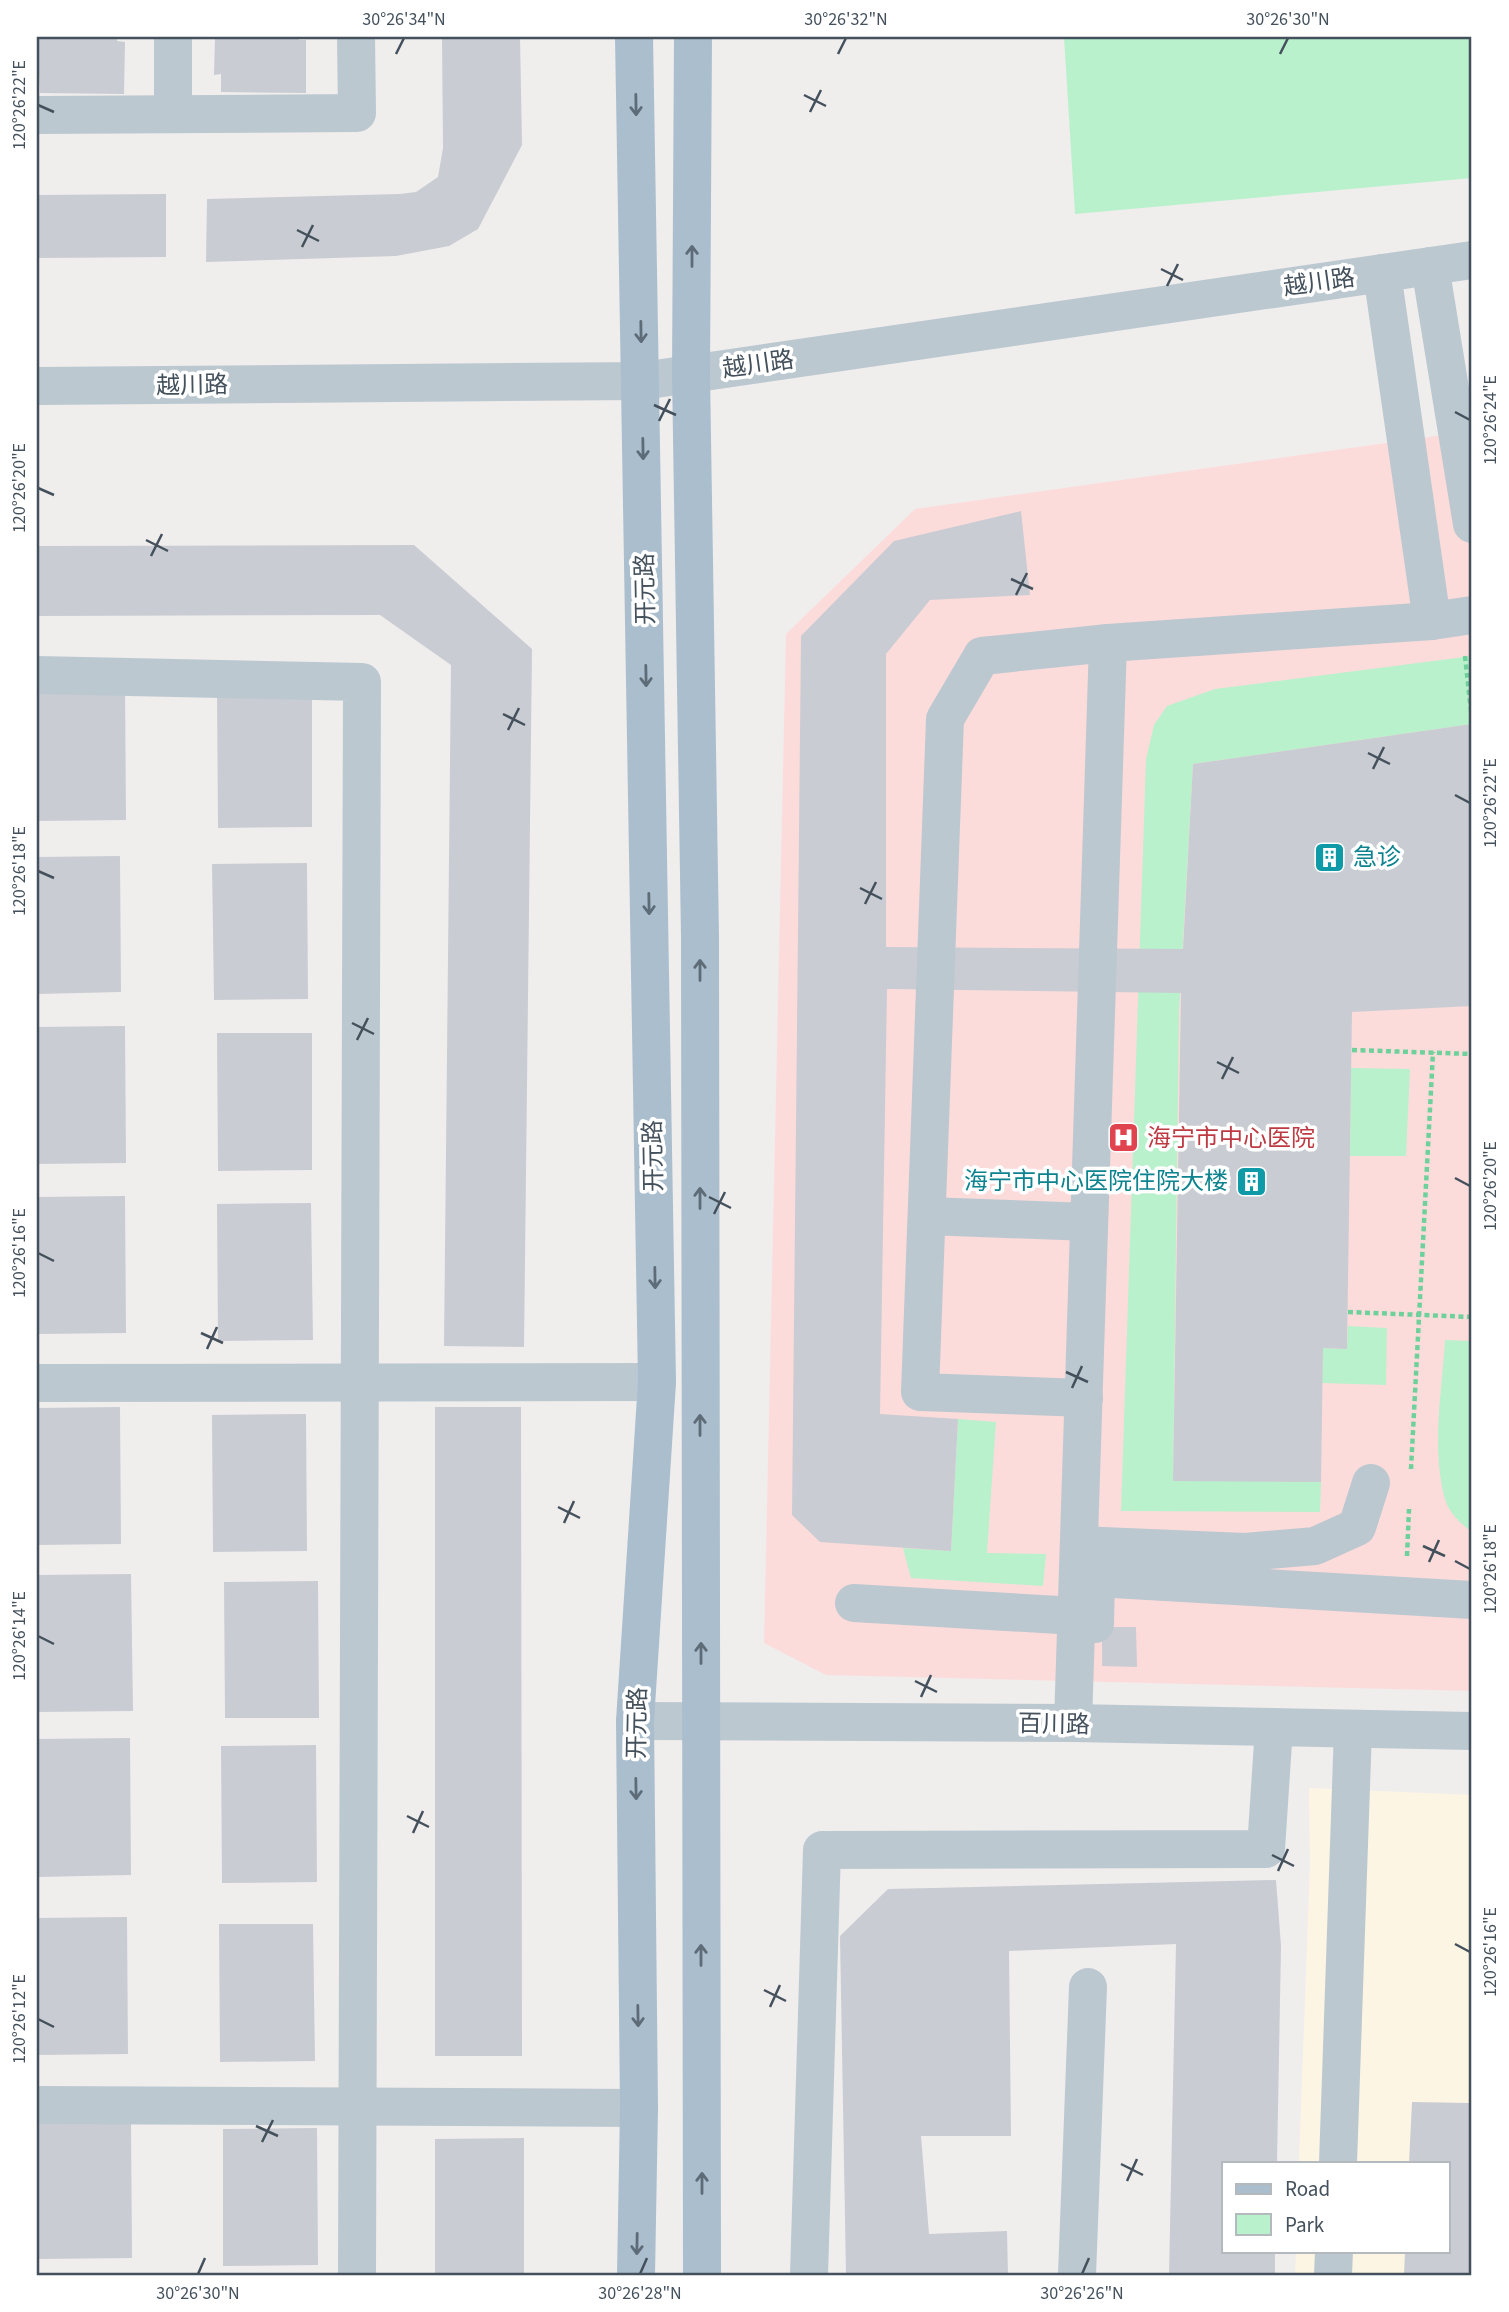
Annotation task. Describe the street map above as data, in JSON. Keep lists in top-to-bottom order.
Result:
{
  "streets": {
    "main road": ["开元路"],
    "street": ["越川路", "百川路"]
  },
  "crossings": [
    ["越川路", "开元路"],
    ["开元路", "百川路"]
  ],
  "places": {
    "building": ["急诊", "海宁市中心医院住院大楼"],
    "hospital": ["海宁市中心医院"]
  },
  "legend": ["Road", "Park"],
  "coordinates": [
    "30°26'34\"N",
    "30°26'32\"N",
    "30°26'30\"N",
    "120°26'22\"E",
    "120°26'24\"E",
    "120°26'20\"E",
    "120°26'18\"E",
    "120°26'16\"E",
    "120°26'14\"E",
    "120°26'12\"E",
    "30°26'28\"N",
    "30°26'26\"N"
  ]
}
